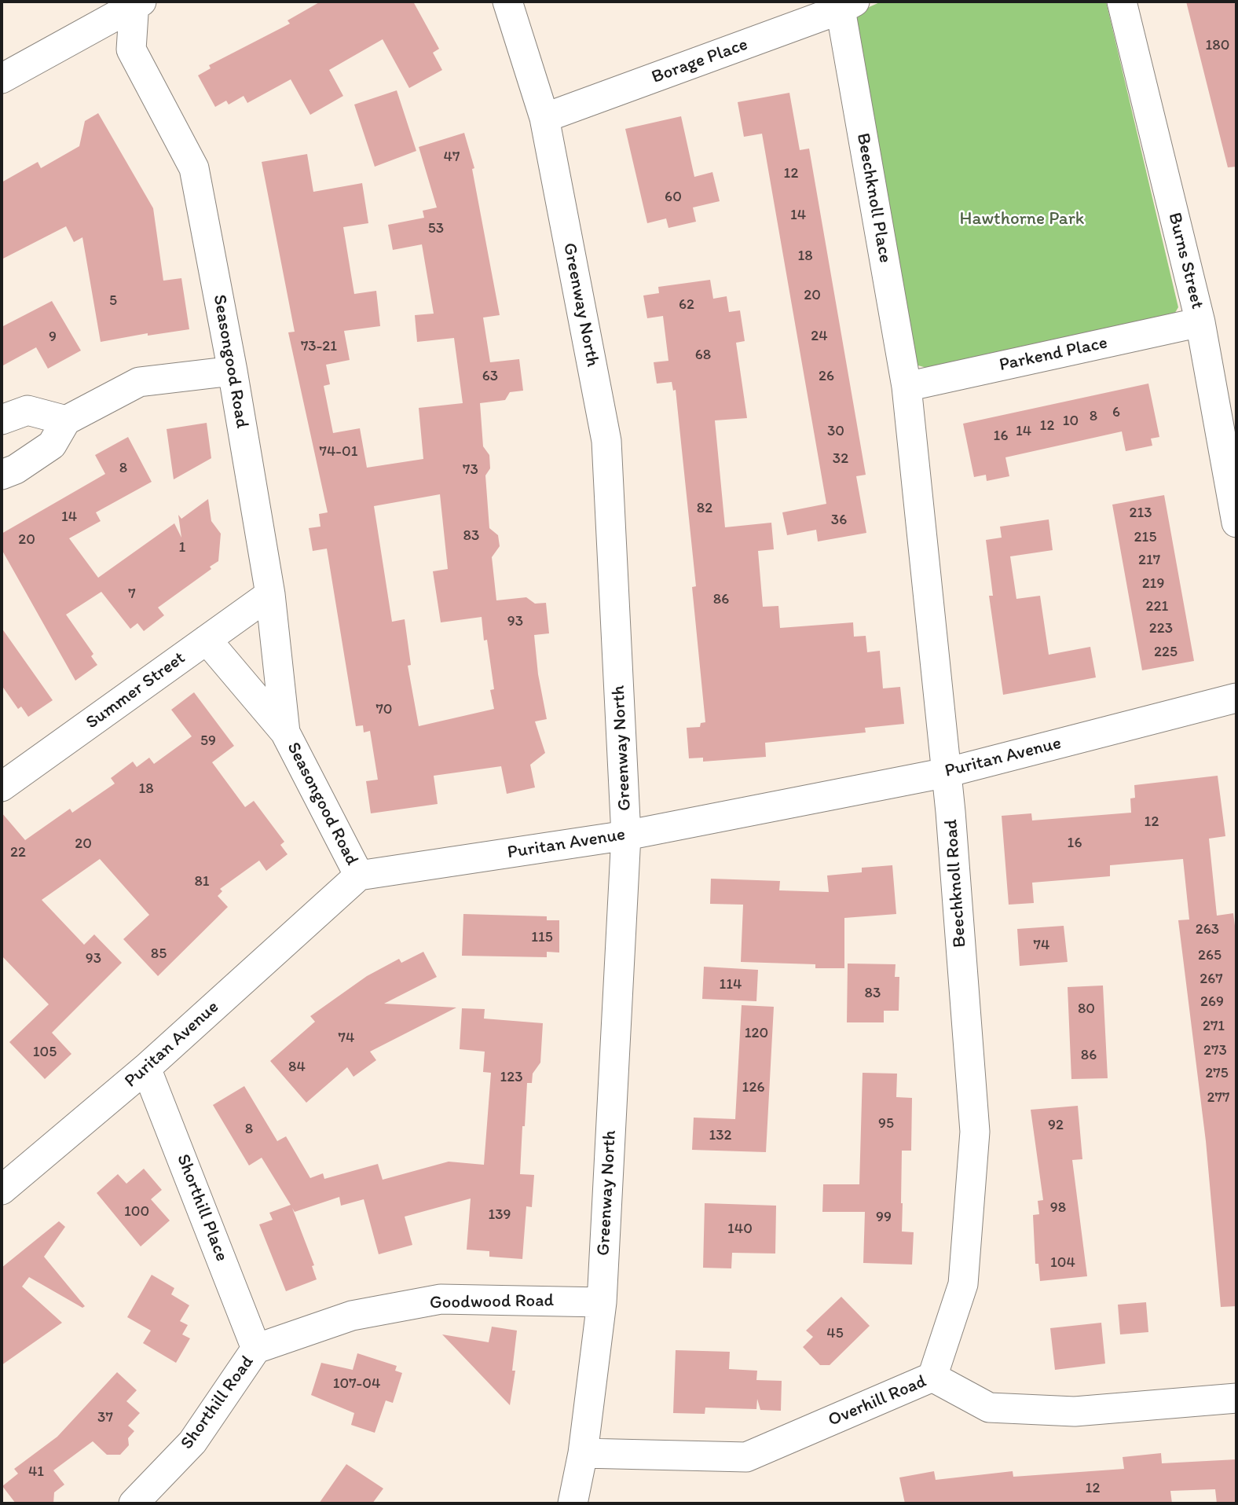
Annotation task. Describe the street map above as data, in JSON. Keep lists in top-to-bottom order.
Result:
{
  "streets": {
    "street": [
      "Borage Place",
      "Beechknoll Place",
      "Burns Street",
      "Greenway North",
      "Parkend Place",
      "Seasongood Road",
      "Summer Street",
      "Puritan Avenue",
      "Beechknoll Road",
      "Shorthill Place",
      "Goodwood Road",
      "Overhill Road",
      "Shorthill Road"
    ]
  },
  "crossings": [
    ["Borage Place", "Beechknoll Place"],
    ["Borage Place", "Greenway North"],
    ["Beechknoll Place", "Parkend Place"],
    ["Beechknoll Place", "Beechknoll Road"],
    ["Burns Street", "Parkend Place"],
    ["Greenway North", "Puritan Avenue"],
    ["Greenway North", "Goodwood Road"],
    ["Greenway North", "Overhill Road"],
    ["Parkend Place", "Beechknoll Road"],
    ["Seasongood Road", "Summer Street"],
    ["Seasongood Road", "Puritan Avenue"],
    ["Puritan Avenue", "Beechknoll Road"],
    ["Puritan Avenue", "Shorthill Place"],
    ["Beechknoll Road", "Overhill Road"],
    ["Shorthill Place", "Goodwood Road"],
    ["Shorthill Place", "Shorthill Road"],
    ["Goodwood Road", "Shorthill Road"]
  ],
  "parks": ["Hawthorne Park"],
  "house_numbers": [
    "180",
    "47",
    "12",
    "60",
    "14",
    "53",
    "18",
    "20",
    "5",
    "62",
    "24",
    "9",
    "73-21",
    "68",
    "63",
    "26",
    "6",
    "8",
    "10",
    "12",
    "30",
    "14",
    "16",
    "74-01",
    "32",
    "8",
    "73",
    "82",
    "213",
    "14",
    "36",
    "83",
    "215",
    "20",
    "1",
    "217",
    "219",
    "7",
    "86",
    "221",
    "93",
    "223",
    "225",
    "70",
    "59",
    "18",
    "12",
    "16",
    "20",
    "22",
    "81",
    "263",
    "115",
    "74",
    "85",
    "265",
    "93",
    "267",
    "114",
    "83",
    "269",
    "80",
    "271",
    "120",
    "74",
    "273",
    "105",
    "86",
    "84",
    "275",
    "123",
    "126",
    "277",
    "95",
    "92",
    "8",
    "132",
    "98",
    "100",
    "139",
    "99",
    "140",
    "104",
    "45",
    "107-04",
    "37",
    "41",
    "12"
  ]
}
